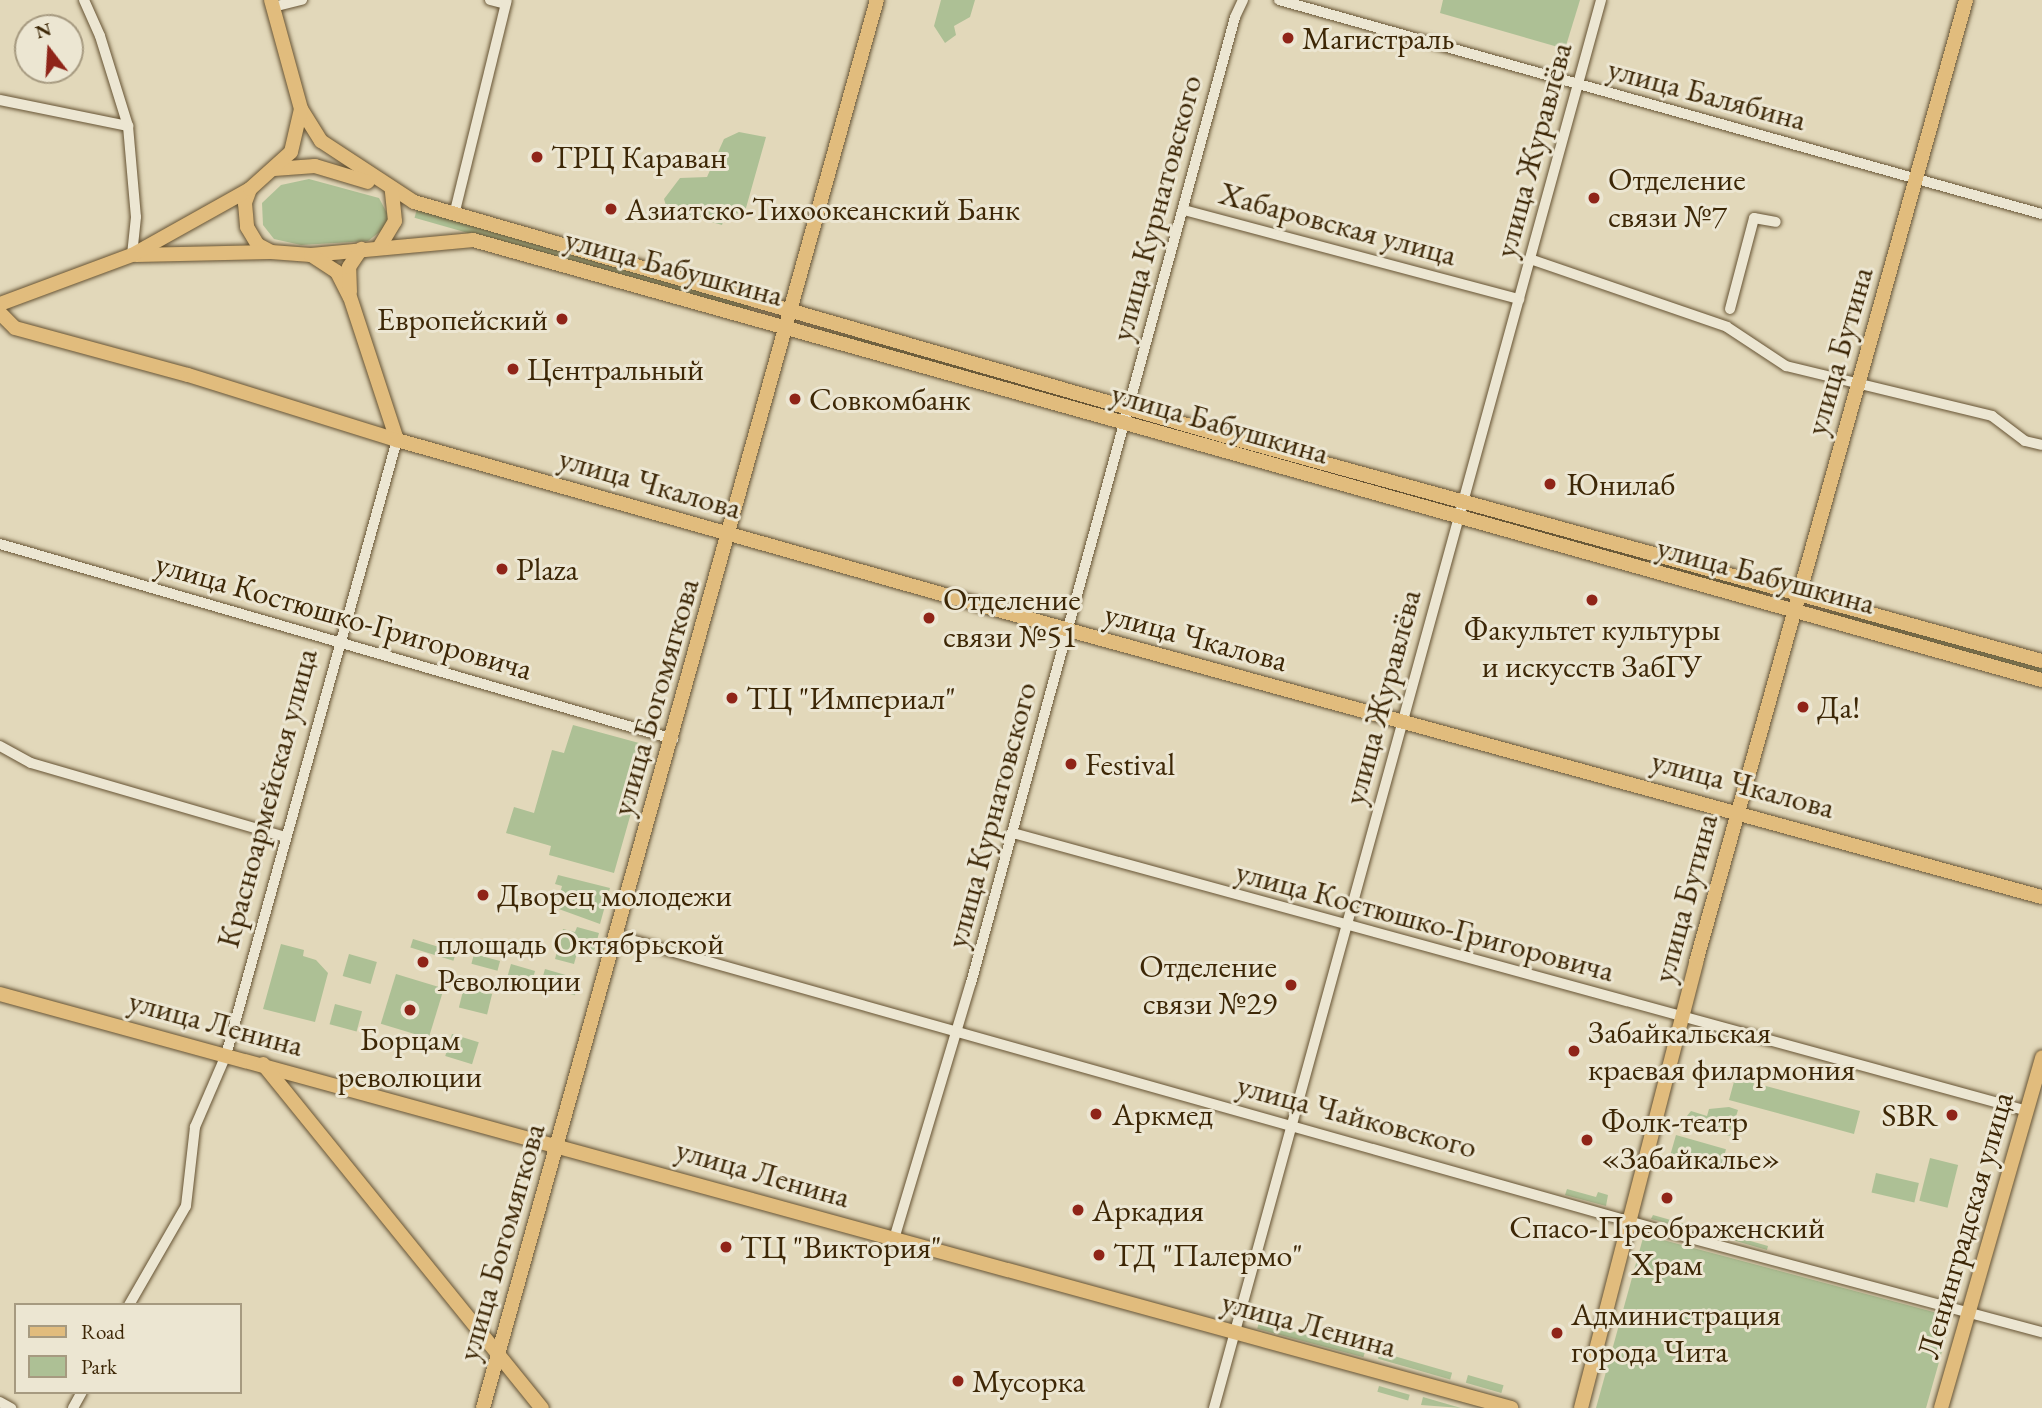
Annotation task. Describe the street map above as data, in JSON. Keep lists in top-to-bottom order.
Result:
{
  "streets": {
    "main road": [
      "улица Бабушкина",
      "улица Бутина",
      "улица Чкалова",
      "улица Богомягкова",
      "улица Ленина",
      "Ленинградская улица"
    ],
    "street": [
      "улица Балябина",
      "улица Журавлёва",
      "улица Курнатовского",
      "Хабаровская улица",
      "улица Костюшко-Григоровича",
      "Красноармейская улица",
      "улица Чайковского"
    ]
  },
  "crossings": [
    ["улица Балябина", "улица Журавлёва"],
    ["улица Балябина", "улица Бутина"],
    ["улица Журавлёва", "Хабаровская улица"],
    ["улица Журавлёва", "улица Бабушкина"],
    ["улица Журавлёва", "улица Чкалова"],
    ["улица Журавлёва", "улица Костюшко-Григоровича"],
    ["улица Журавлёва", "улица Ленина"],
    ["улица Журавлёва", "улица Чайковского"],
    ["улица Курнатовского", "Хабаровская улица"],
    ["улица Курнатовского", "улица Бабушкина"],
    ["улица Курнатовского", "улица Чкалова"],
    ["улица Курнатовского", "улица Костюшко-Григоровича"],
    ["улица Курнатовского", "улица Ленина"],
    ["улица Курнатовского", "улица Чайковского"],
    ["улица Бабушкина", "улица Бутина"],
    ["улица Бабушкина", "улица Богомягкова"],
    ["улица Бутина", "улица Чкалова"],
    ["улица Бутина", "улица Костюшко-Григоровича"],
    ["улица Бутина", "улица Чайковского"],
    ["улица Чкалова", "улица Богомягкова"],
    ["улица Чкалова", "Красноармейская улица"],
    ["улица Костюшко-Григоровича", "улица Богомягкова"],
    ["улица Костюшко-Григоровича", "Красноармейская улица"],
    ["улица Костюшко-Григоровича", "Ленинградская улица"],
    ["улица Богомягкова", "улица Ленина"],
    ["улица Богомягкова", "улица Чайковского"],
    ["Красноармейская улица", "улица Ленина"],
    ["улица Чайковского", "Ленинградская улица"]
  ],
  "places": [
    "Магистраль",
    "ТРЦ Караван",
    "Отделение связи №7",
    "Азиатско-Тихоокеанский Банк",
    "Европейский",
    "Центральный",
    "Совкомбанк",
    "Юнилаб",
    "Plaza",
    "Факультет культуры и искусств ЗабГУ",
    "Отделение связи №51",
    "ТЦ \"Империал\"",
    "Да!",
    "Festival",
    "Дворец молодежи",
    "площадь Октябрьской Революции",
    "Отделение связи №29",
    "Борцам революции",
    "Забайкальская краевая филармония",
    "Аркмед",
    "SBR",
    "Фолк-театр «Забайкалье»",
    "Спасо-Преображенский Храм",
    "Аркадия",
    "ТЦ \"Виктория\"",
    "ТД \"Палермо\"",
    "Администрация города Чита",
    "Мусорка"
  ],
  "legend": ["Road", "Park"],
  "north": "top"
}
